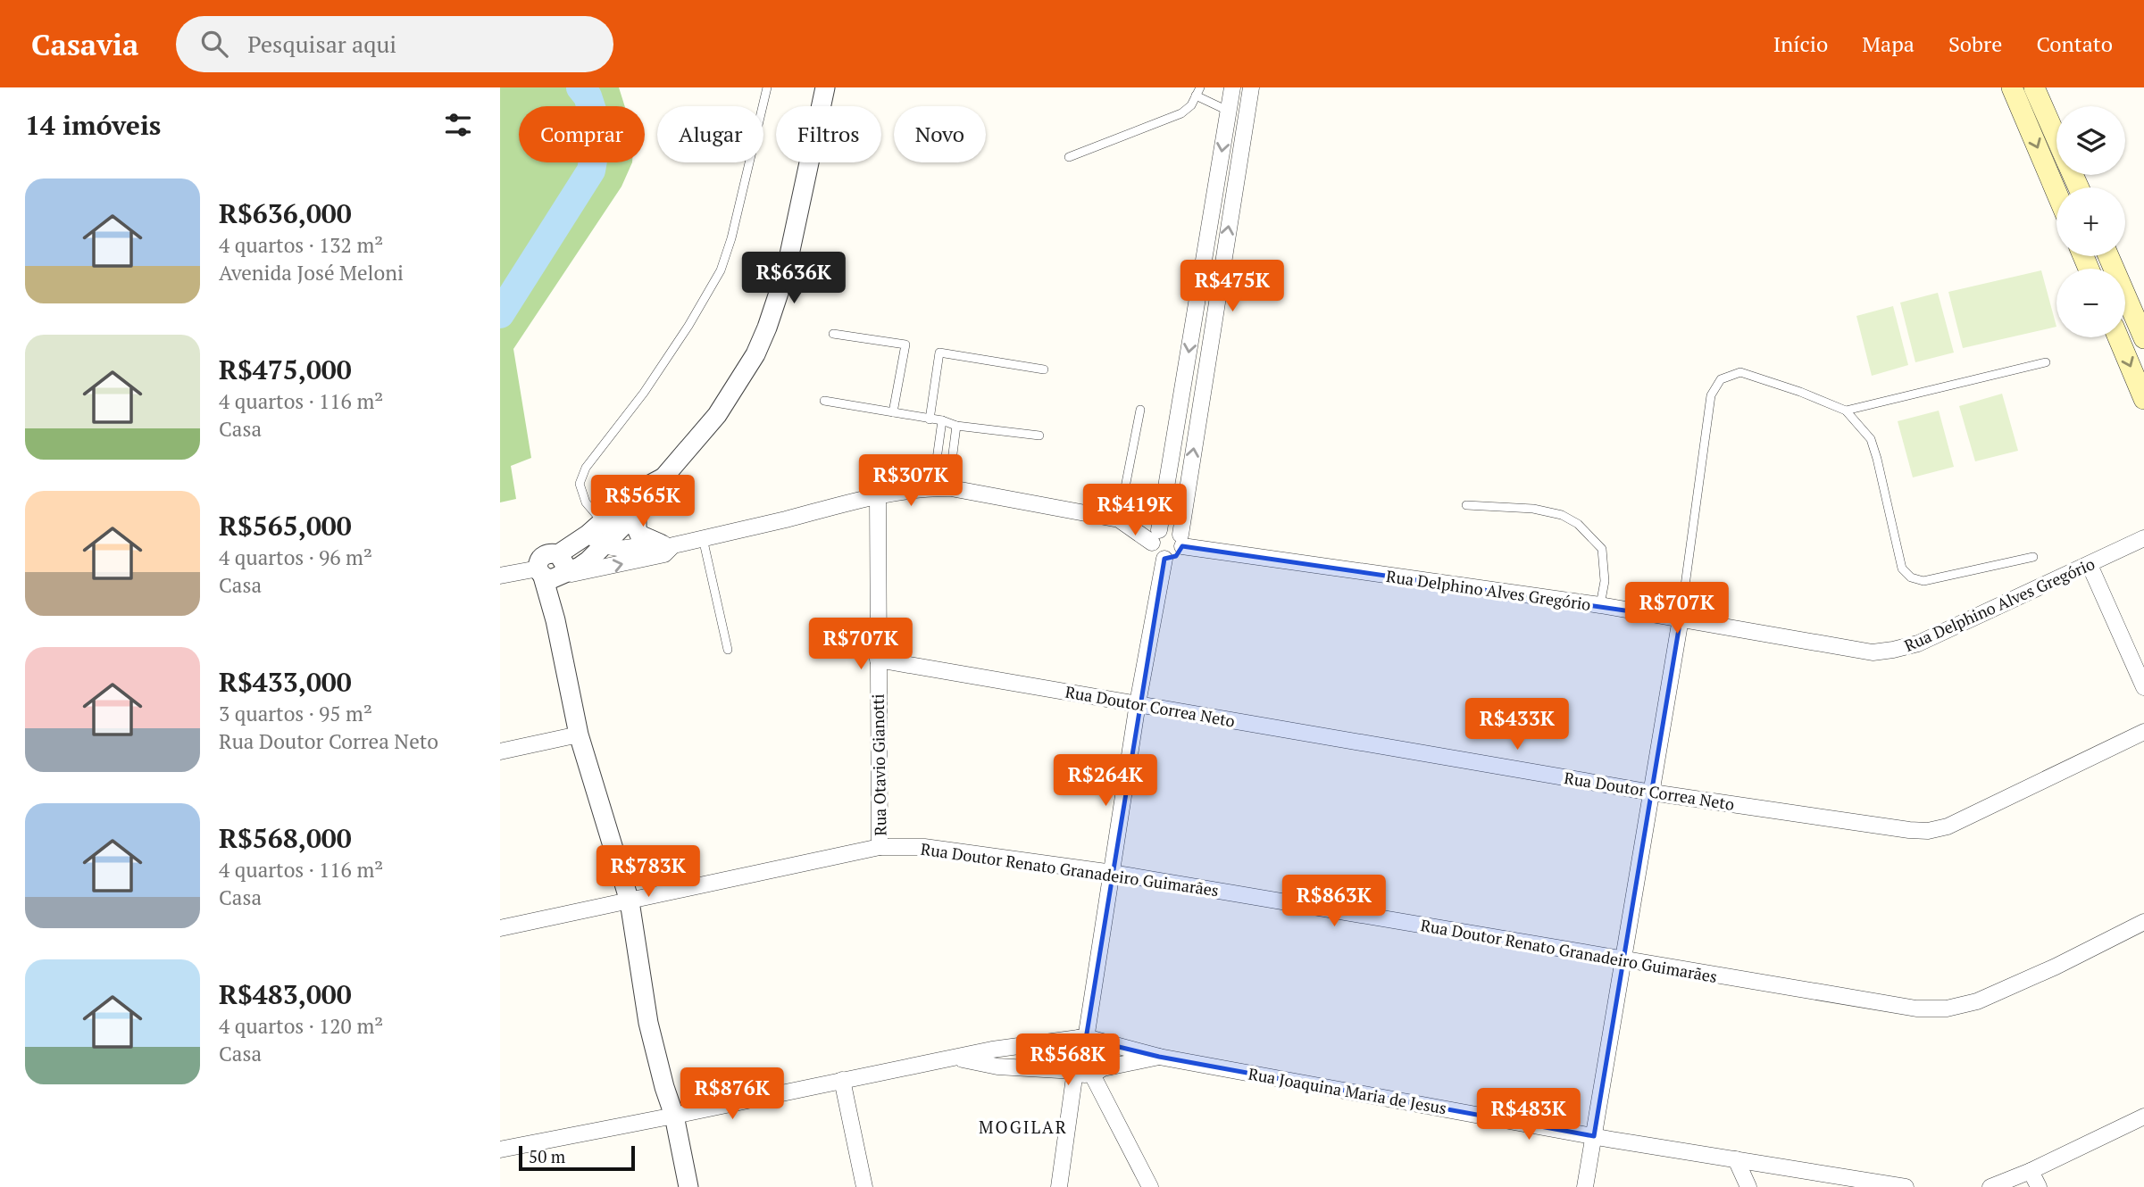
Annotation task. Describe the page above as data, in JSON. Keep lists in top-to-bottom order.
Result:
{
  "streets": {
    "street": [
      "Rua Delphino Alves Gregório",
      "Rua Doutor Correa Neto",
      "Rua Otavio Gianotti",
      "Rua Doutor Renato Granadeiro Guimarães",
      "Rua Joaquina Maria de Jesus"
    ]
  },
  "crossings": [
    ["Rua Doutor Correa Neto", "Rua Otavio Gianotti"],
    ["Rua Otavio Gianotti", "Rua Doutor Renato Granadeiro Guimarães"]
  ],
  "districts": ["MOGILAR"],
  "scale_bar": "50 m",
  "page": {
    "header": "Casavia",
    "search": "Pesquisar aqui",
    "nav": [
      "Início",
      "Mapa",
      "Sobre",
      "Contato"
    ],
    "heading": "14 imóveis",
    "map_buttons": ["+", "−"],
    "chip": [
      "Comprar",
      "Alugar",
      "Filtros",
      "Novo"
    ],
    "list": [
      {
        "name": "R$636,000",
        "note": "4 quartos · 132 m² · Avenida José Meloni"
      },
      {
        "name": "R$475,000",
        "note": "4 quartos · 116 m² · Casa"
      },
      {
        "name": "R$565,000",
        "note": "4 quartos · 96 m² · Casa"
      },
      {
        "name": "R$433,000",
        "note": "3 quartos · 95 m² · Rua Doutor Correa Neto"
      },
      {
        "name": "R$568,000",
        "note": "4 quartos · 116 m² · Casa"
      },
      {
        "name": "R$483,000",
        "note": "4 quartos · 120 m² · Casa"
      }
    ],
    "price": [
      "R$636K",
      "R$475K",
      "R$307K",
      "R$565K",
      "R$419K",
      "R$707K",
      "R$707K",
      "R$433K",
      "R$264K",
      "R$783K",
      "R$863K",
      "R$568K",
      "R$876K",
      "R$483K"
    ],
    "scale": "50 m"
  }
}
